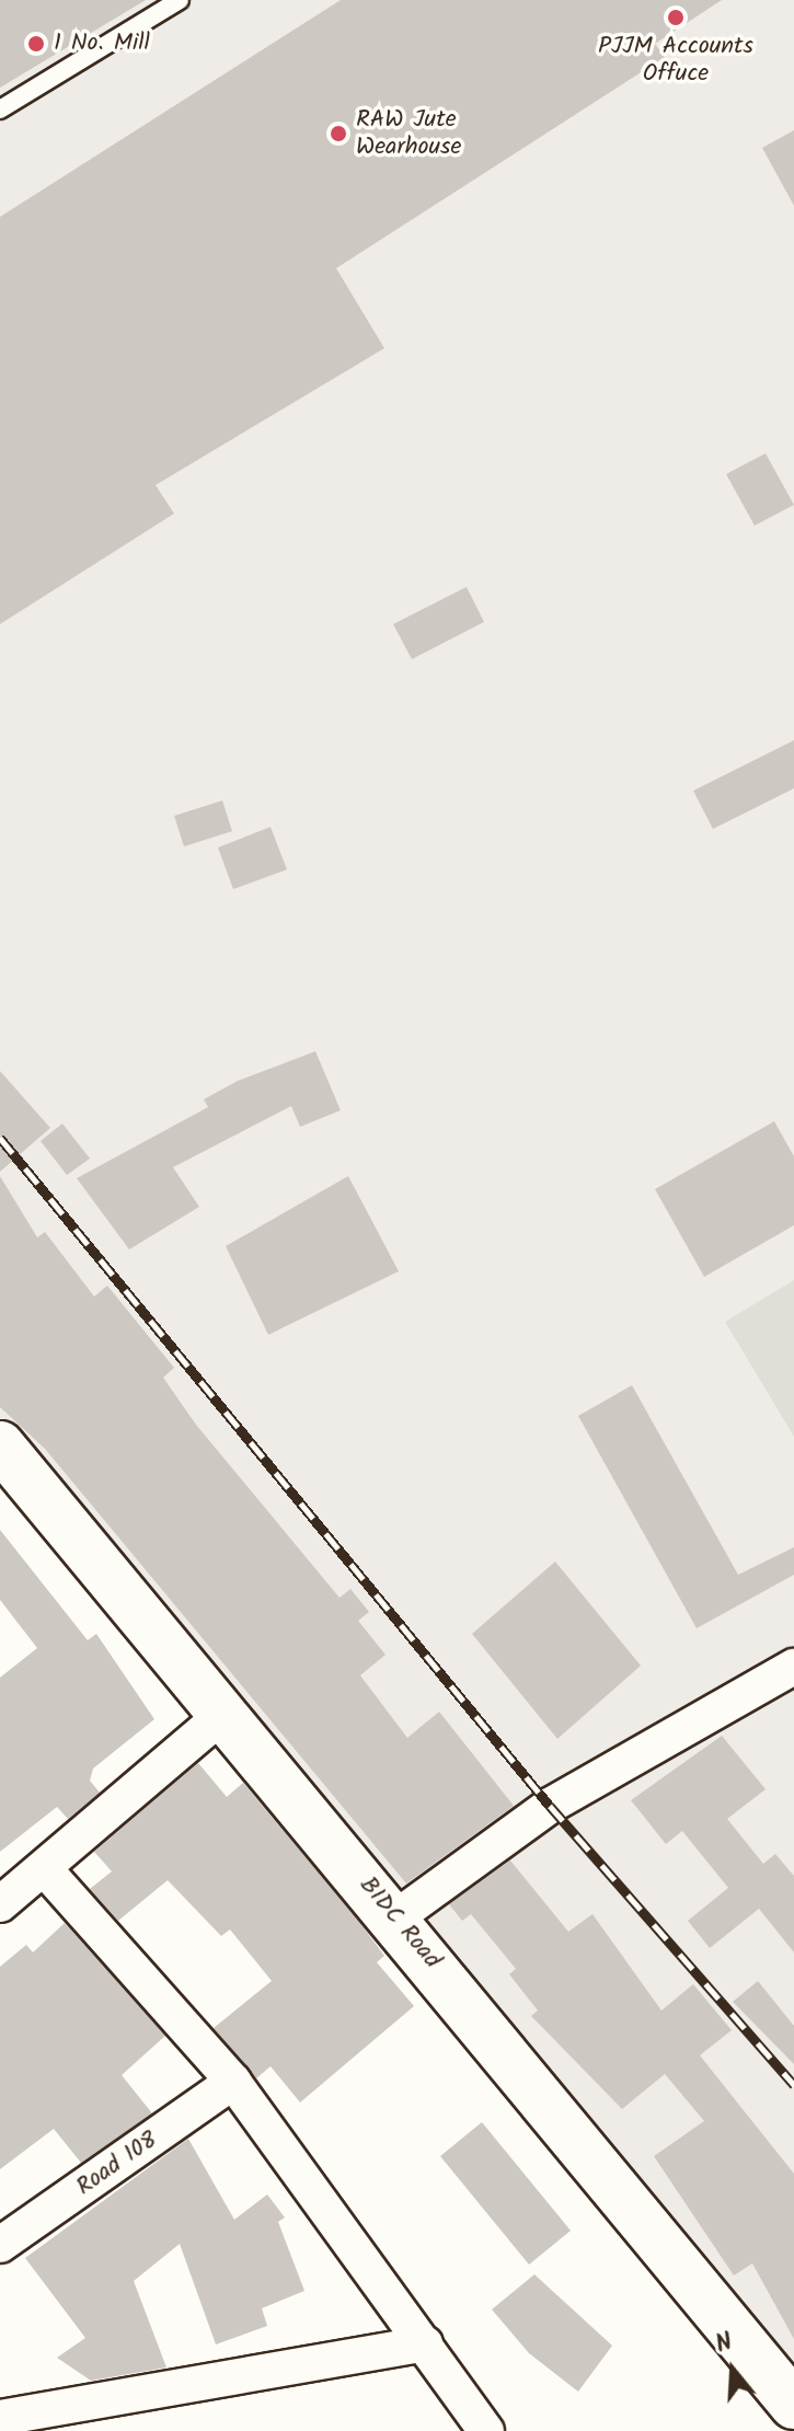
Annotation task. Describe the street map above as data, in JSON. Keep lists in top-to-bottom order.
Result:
{
  "streets": {
    "main road": ["BIDC Road"],
    "street": ["Road 108"]
  },
  "places": ["PJJM Accounts Offuce", "1 No. Mill", "RAW Jute Wearhouse"],
  "north": "top"
}
